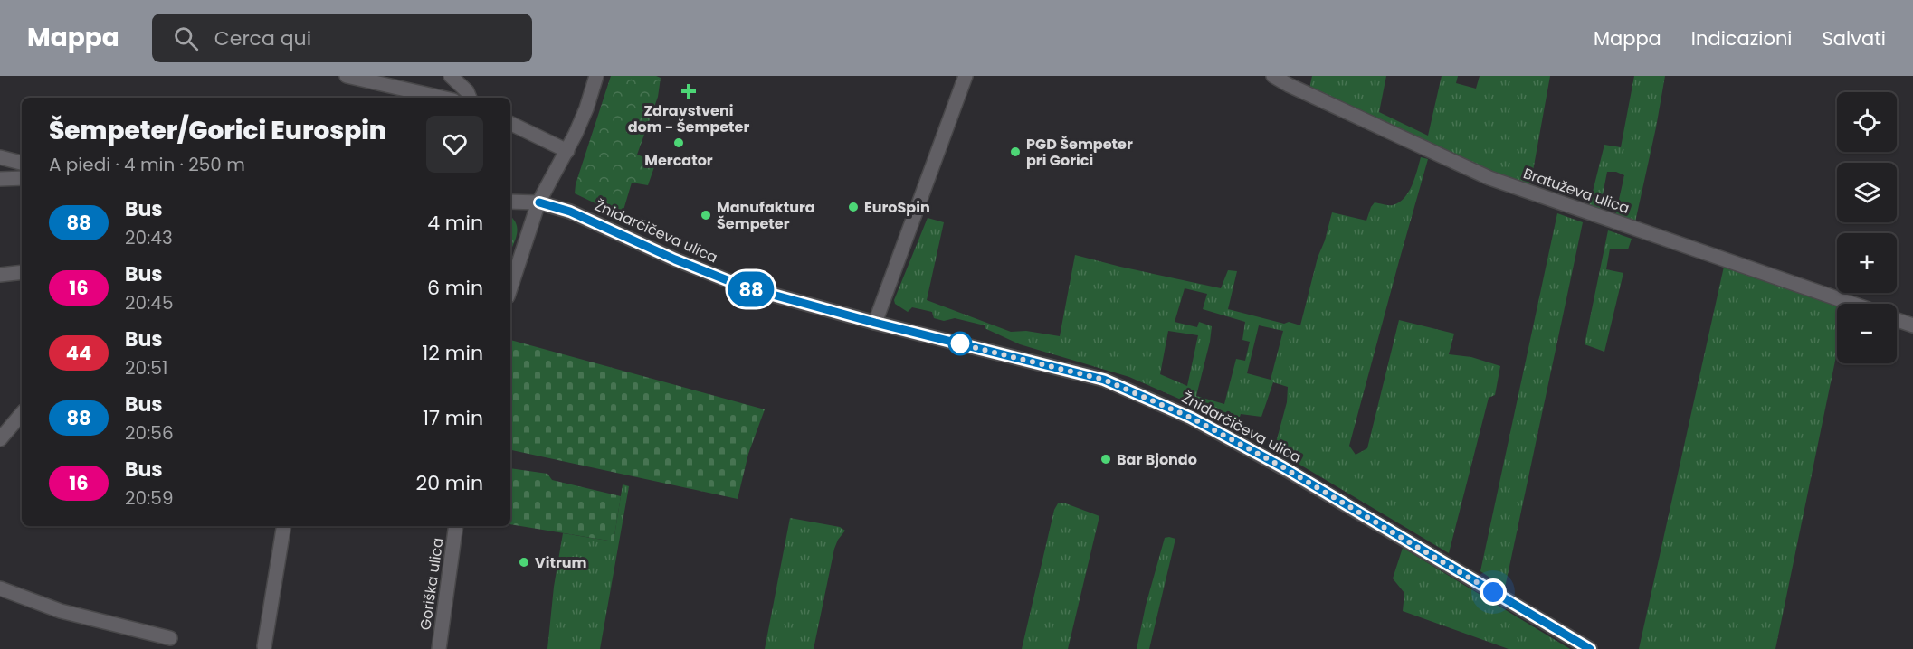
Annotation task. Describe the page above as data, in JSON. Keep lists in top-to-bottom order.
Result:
{
  "streets": {
    "street": ["Bratuževa ulica", "Žnidarčičeva ulica", "Goriška ulica"]
  },
  "places": {
    "health": ["Zdravstveni dom - Šempeter"],
    "other": [
      "Mercator",
      "PGD Šempeter pri Gorici",
      "EuroSpin",
      "Manufaktura Šempeter",
      "Bar Bjondo",
      "Vitrum"
    ]
  },
  "lines": ["bus line 88"],
  "page": {
    "header": "Mappa",
    "search": "Cerca qui",
    "nav": ["Mappa", "Indicazioni", "Salvati"],
    "on_map": "88",
    "map_buttons": ["+", "−"],
    "heading": ["Šempeter/Gorici Eurospin", "A piedi · 4 min · 250 m"],
    "list": [
      {
        "mark": "88",
        "name": "Bus",
        "note": "20:43",
        "value": "4 min"
      },
      {
        "mark": "16",
        "name": "Bus",
        "note": "20:45",
        "value": "6 min"
      },
      {
        "mark": "44",
        "name": "Bus",
        "note": "20:51",
        "value": "12 min"
      },
      {
        "mark": "88",
        "name": "Bus",
        "note": "20:56",
        "value": "17 min"
      },
      {
        "mark": "16",
        "name": "Bus",
        "note": "20:59",
        "value": "20 min"
      }
    ]
  }
}
